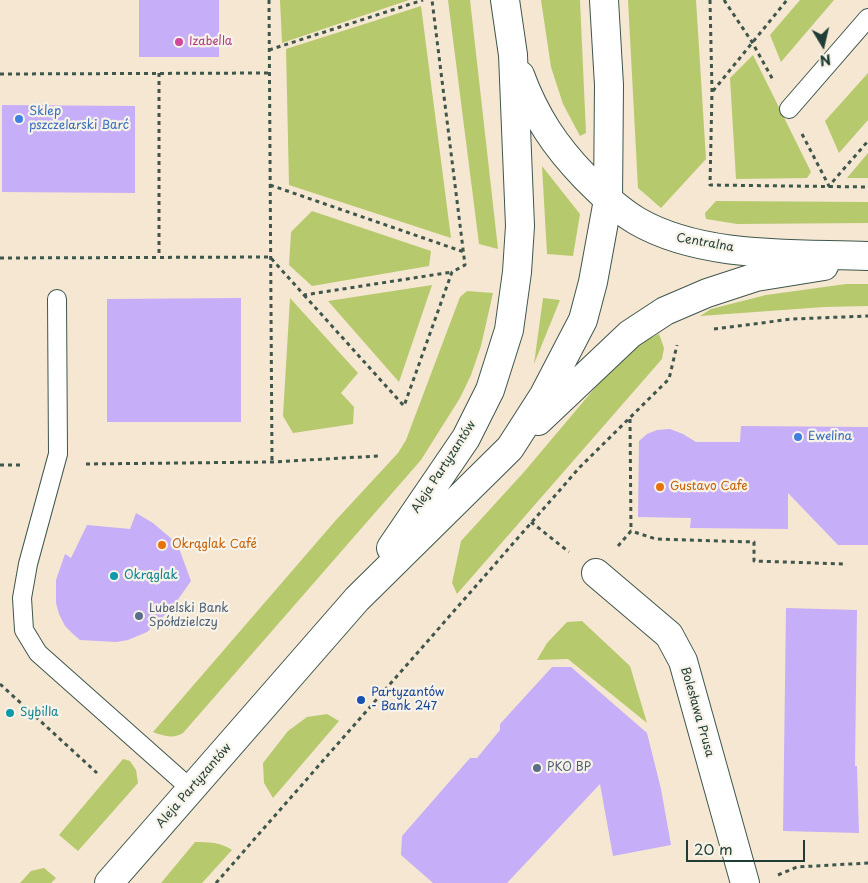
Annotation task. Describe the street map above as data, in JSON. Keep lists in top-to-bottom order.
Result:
{
  "streets": {
    "main road": ["Centralna", "Aleja Partyzantów", "Bolesława Prusa"]
  },
  "crossings": [
    ["Centralna", "Aleja Partyzantów"]
  ],
  "places": [
    "Izabella",
    "Sklep pszczelarski Barć",
    "Ewelina",
    "Gustavo Cafe",
    "Okrąglak Café",
    "Okrąglak",
    "Lubelski Bank Spółdzielczy",
    "Partyzantów - Bank 247",
    "Sybilla",
    "PKO BP"
  ],
  "scale_bar": "20 m",
  "north": "bottom"
}
